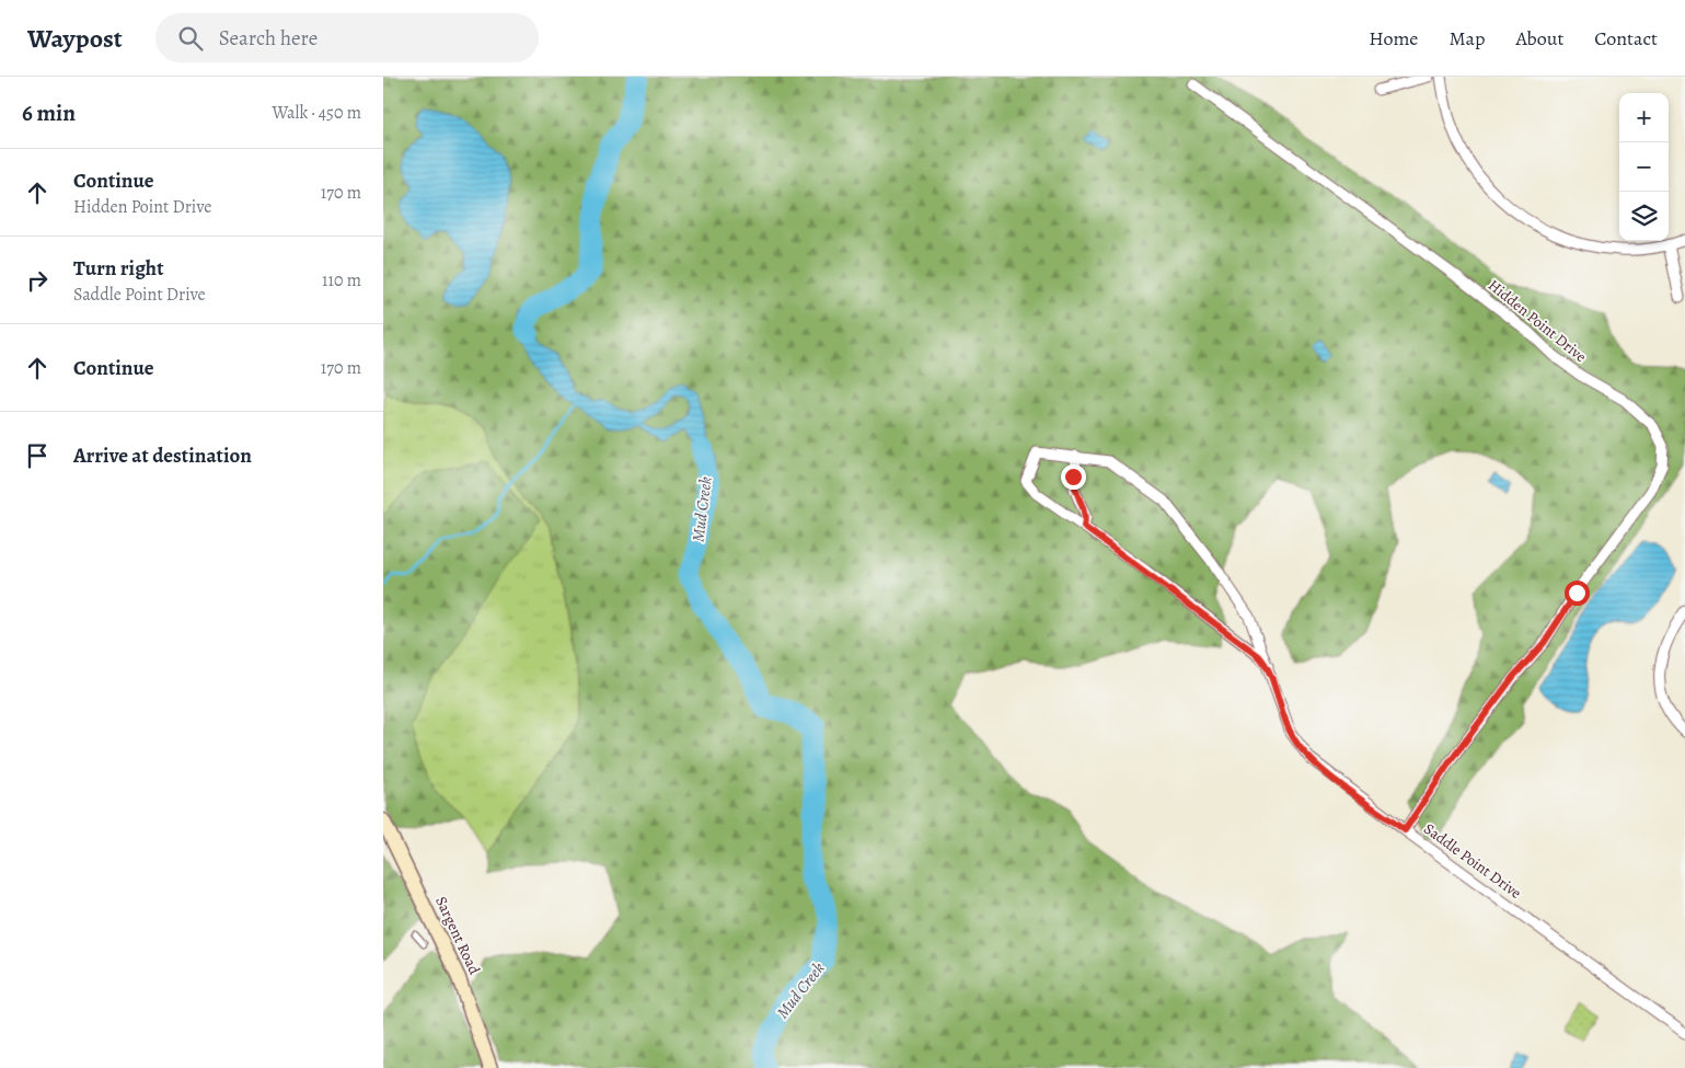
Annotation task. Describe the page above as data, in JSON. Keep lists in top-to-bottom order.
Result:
{
  "streets": {
    "street": ["Hidden Point Drive", "Saddle Point Drive", "Sargent Road"]
  },
  "crossings": [
    ["Hidden Point Drive", "Saddle Point Drive"]
  ],
  "water": ["Mud Creek"],
  "page": {
    "header": "Waypost",
    "search": "Search here",
    "nav": [
      "Home",
      "Map",
      "About",
      "Contact"
    ],
    "heading": ["6 min", "Walk · 450 m"],
    "map_buttons": ["+", "−"],
    "list": [
      ["Continue", "Hidden Point Drive", "170 m"],
      ["Turn right", "Saddle Point Drive", "110 m"],
      ["Continue", "170 m"],
      "Arrive at destination"
    ]
  }
}
